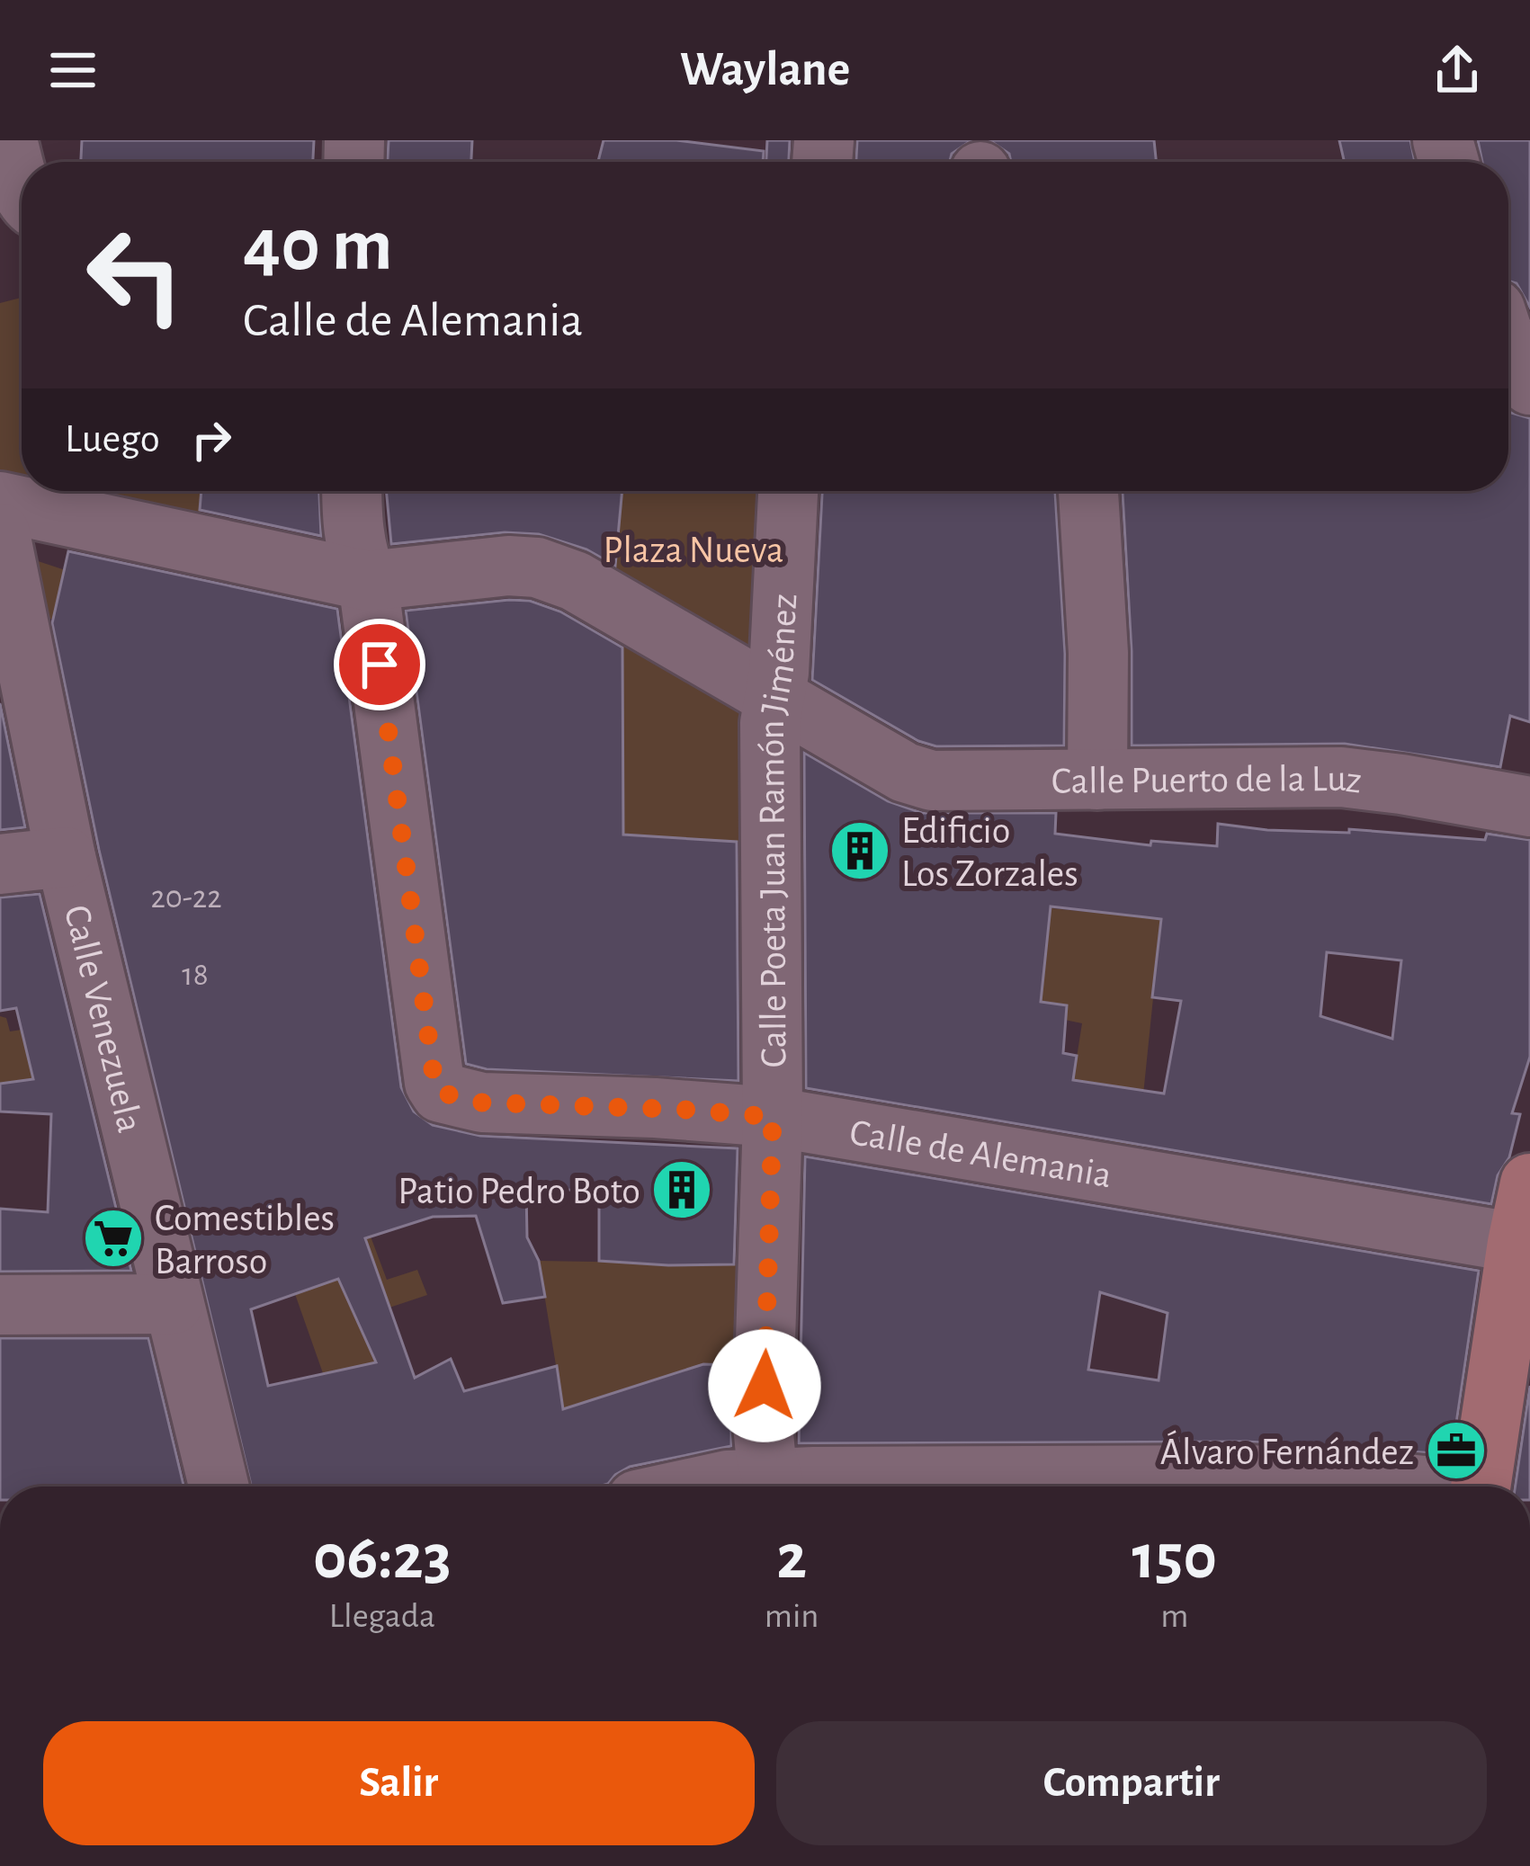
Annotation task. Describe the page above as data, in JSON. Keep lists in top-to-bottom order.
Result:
{
  "streets": {
    "street": [
      "Calle Puerto de la Luz",
      "Calle Poeta Juan Ramón Jiménez",
      "Calle Venezuela",
      "Calle de Alemania"
    ]
  },
  "crossings": [
    ["Calle Puerto de la Luz", "Calle Poeta Juan Ramón Jiménez"],
    ["Calle Puerto de la Luz", "Calle de Alemania"],
    ["Calle Poeta Juan Ramón Jiménez", "Calle de Alemania"]
  ],
  "parks": ["Plaza Nueva"],
  "places": {
    "building": ["Edificio Los Zorzales", "Patio Pedro Boto"],
    "supermarket": ["Comestibles Barroso"],
    "office": ["Álvaro Fernández"]
  },
  "house_numbers": ["20-22", "18"],
  "page": {
    "header": "Waylane",
    "turn": ["40 m", "Calle de Alemania"],
    "then": "Luego",
    "eta": [
      "06:23",
      "Llegada",
      "2",
      "min",
      "150",
      "m"
    ],
    "buttons": ["Salir", "Compartir"]
  }
}
